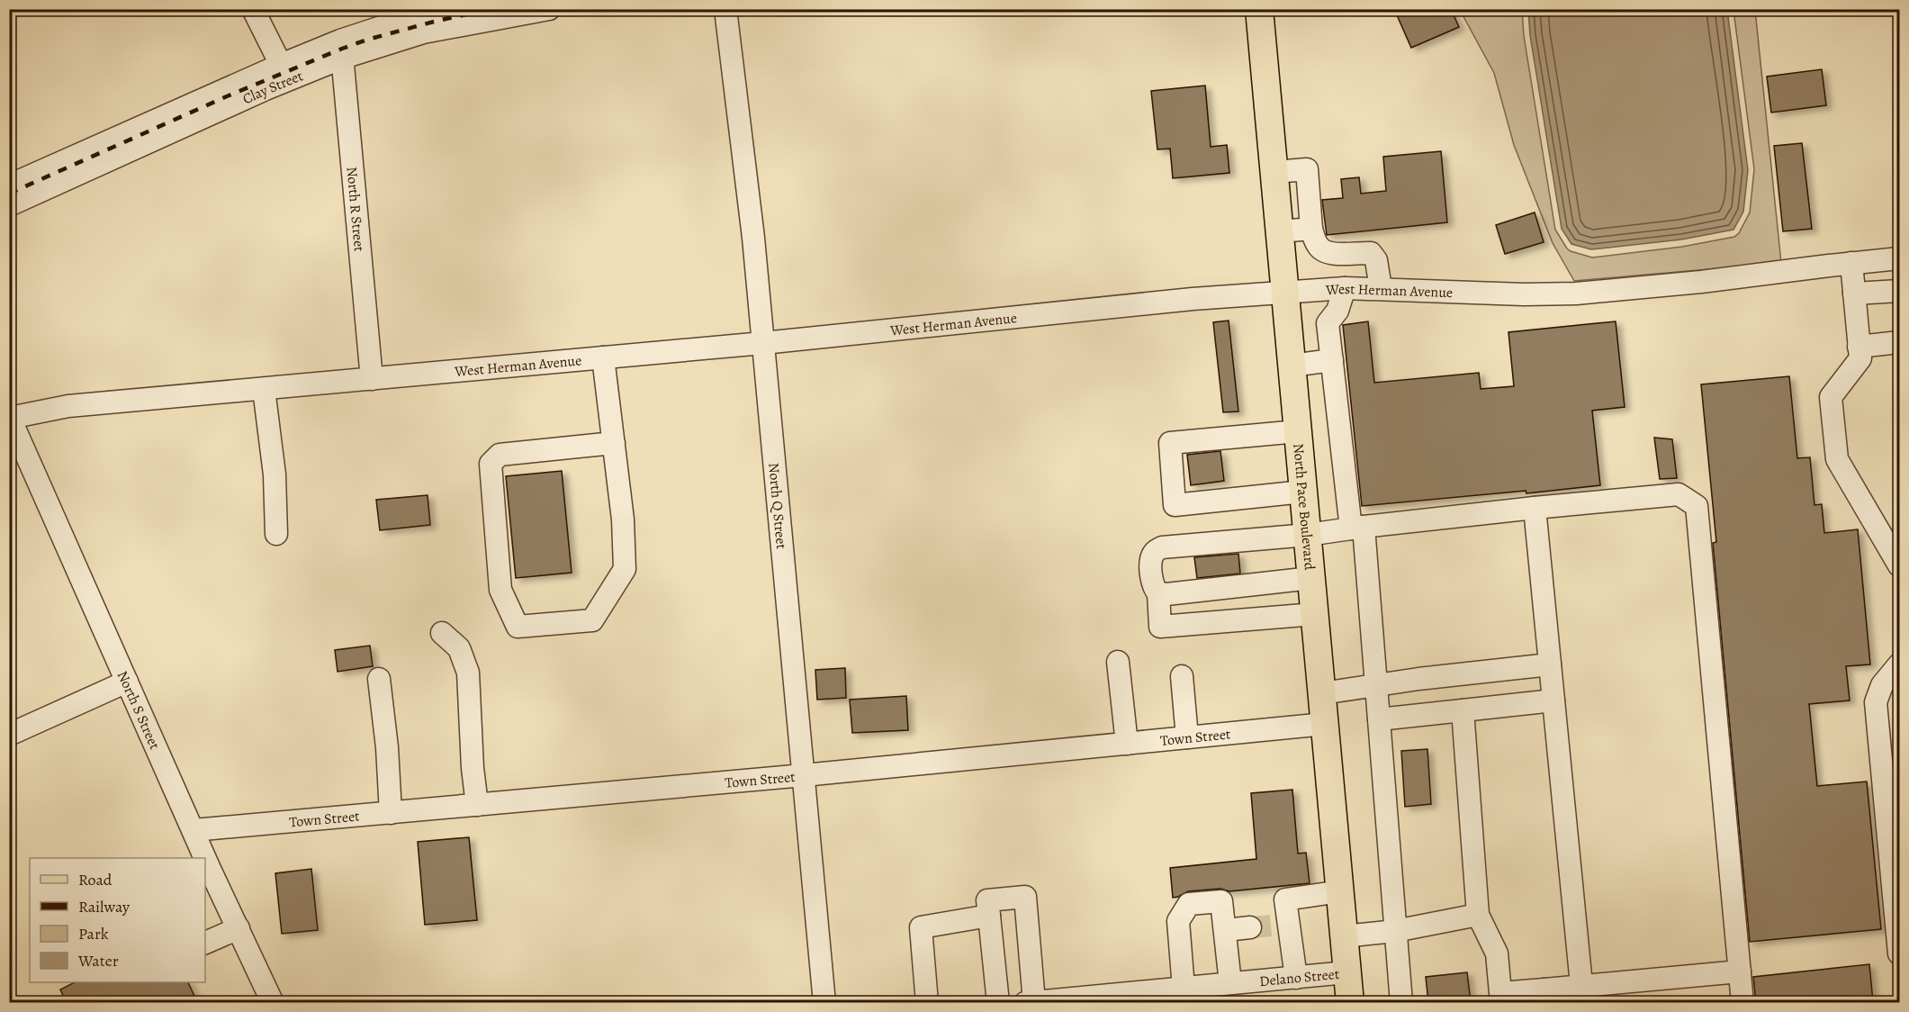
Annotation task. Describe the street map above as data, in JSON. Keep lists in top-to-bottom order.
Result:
{
  "streets": {
    "main road": ["North Pace Boulevard"],
    "street": [
      "Clay Street",
      "North R Street",
      "West Herman Avenue",
      "North Q Street",
      "North S Street",
      "Town Street",
      "Delano Street"
    ]
  },
  "crossings": [
    ["Clay Street", "North R Street"],
    ["North R Street", "West Herman Avenue"],
    ["West Herman Avenue", "North Q Street"],
    ["West Herman Avenue", "North Pace Boulevard"],
    ["West Herman Avenue", "North S Street"],
    ["North Q Street", "Town Street"],
    ["North Pace Boulevard", "Town Street"],
    ["North Pace Boulevard", "Delano Street"],
    ["North S Street", "Town Street"]
  ],
  "legend": [
    "Road",
    "Railway",
    "Park",
    "Water"
  ]
}
